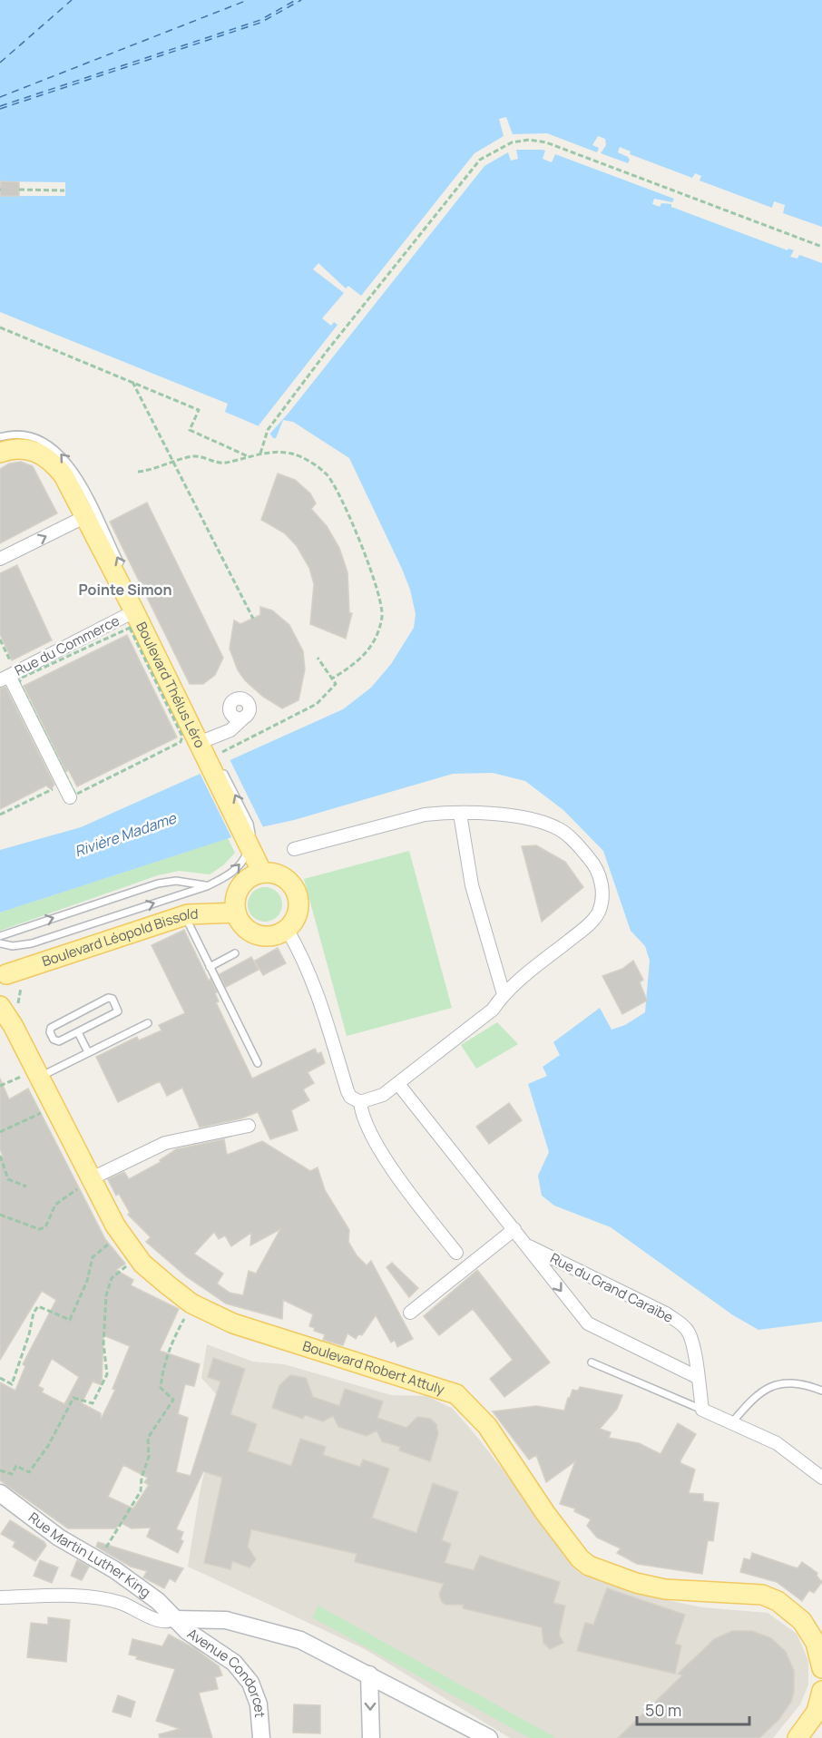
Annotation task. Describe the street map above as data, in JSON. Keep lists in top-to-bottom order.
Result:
{
  "streets": {
    "main road": [
      "Boulevard Thélus Léro",
      "Boulevard Léopold Bissold",
      "Boulevard Robert Attuly",
      "Rue Martin Luther King",
      "Avenue Condorcet"
    ],
    "street": ["Rue du Commerce", "Rue du Grand Caraïbe"]
  },
  "crossings": [
    ["Rue du Commerce", "Boulevard Thélus Léro"],
    ["Boulevard Thélus Léro", "Boulevard Léopold Bissold"],
    ["Rue Martin Luther King", "Avenue Condorcet"]
  ],
  "districts": ["Pointe Simon"],
  "water": ["Rivière Madame"],
  "scale_bar": "50 m"
}
